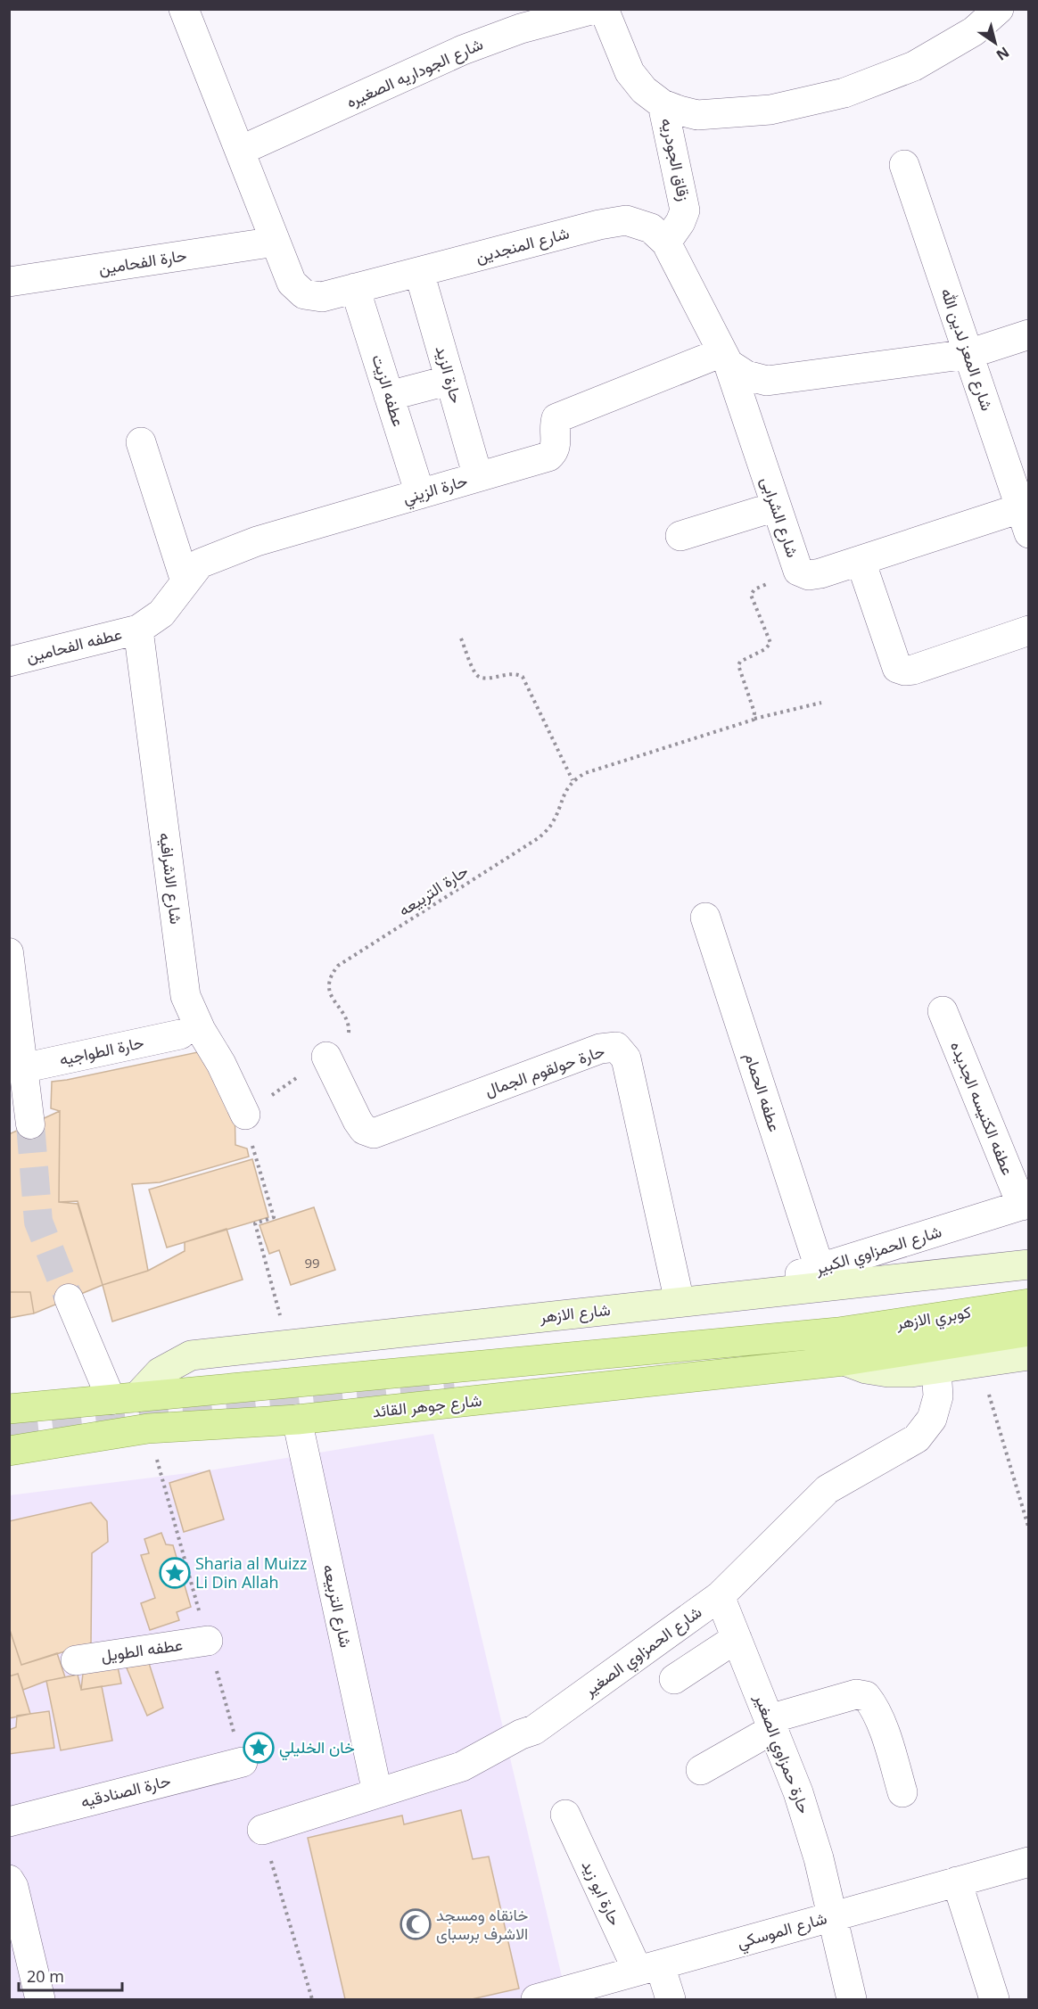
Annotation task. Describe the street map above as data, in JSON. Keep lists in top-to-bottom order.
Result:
{
  "streets": {
    "main road": ["شارع الازهر", "كوبري الازهر", "شارع جوهر القائد"],
    "street": [
      "شارع الجوداريه الصغيره",
      "زقاق الجودريه",
      "شارع المنجدين",
      "حارة الفحامين",
      "شارع المعز لدين الله",
      "حارة الزيد",
      "عطفه الزيت",
      "حارة الزيني",
      "شارع الشرابى",
      "عطفه الفحامين",
      "شارع الاشرافيه",
      "حارة الطواجيه",
      "حارة حولقوم الجمال",
      "عطفه الحمام",
      "عطفه الكنيسه الجديده",
      "شارع الحمزاوي الكبير",
      "شارع التربيعه",
      "عطفه الطويل",
      "شارع الحمزاوي الصغير",
      "حارة حمزاوي الصغير",
      "حارة الصنادقيه",
      "حارة ابو زيد",
      "شارع الموسكي"
    ],
    "path": ["حارة التربيعه"]
  },
  "crossings": [
    ["شارع الجوداريه الصغيره", "شارع المنجدين"],
    ["زقاق الجودريه", "شارع المنجدين"],
    ["شارع المنجدين", "حارة الفحامين"],
    ["شارع المنجدين", "حارة الزيد"],
    ["شارع المنجدين", "عطفه الزيت"],
    ["شارع المنجدين", "حارة الزيني"],
    ["شارع المنجدين", "شارع الشرابى"],
    ["شارع المعز لدين الله", "شارع الشرابى"],
    ["حارة الزيد", "حارة الزيني"],
    ["عطفه الزيت", "حارة الزيني"],
    ["حارة الزيني", "شارع الشرابى"],
    ["حارة الزيني", "عطفه الفحامين"],
    ["حارة الزيني", "شارع الاشرافيه"],
    ["عطفه الفحامين", "شارع الاشرافيه"],
    ["شارع الاشرافيه", "حارة التربيعه"],
    ["حارة التربيعه", "حارة حولقوم الجمال"],
    ["حارة حولقوم الجمال", "شارع الازهر"],
    ["عطفه الحمام", "شارع الحمزاوي الكبير"],
    ["عطفه الكنيسه الجديده", "شارع الحمزاوي الكبير"],
    ["شارع الحمزاوي الكبير", "شارع الازهر"],
    ["شارع الازهر", "كوبري الازهر"],
    ["كوبري الازهر", "شارع جوهر القائد"],
    ["شارع جوهر القائد", "شارع التربيعه"],
    ["شارع التربيعه", "شارع الحمزاوي الصغير"],
    ["شارع الحمزاوي الصغير", "حارة حمزاوي الصغير"],
    ["حارة حمزاوي الصغير", "شارع الموسكي"],
    ["حارة ابو زيد", "شارع الموسكي"]
  ],
  "places": {
    "place": ["Sharia al Muizz Li Din Allah", "خان الخليلي"],
    "mosque": ["خانقاه ومسجد الاشرف برسباى"]
  },
  "house_numbers": ["99"],
  "scale_bar": "20 m",
  "north": "bottom right"
}
